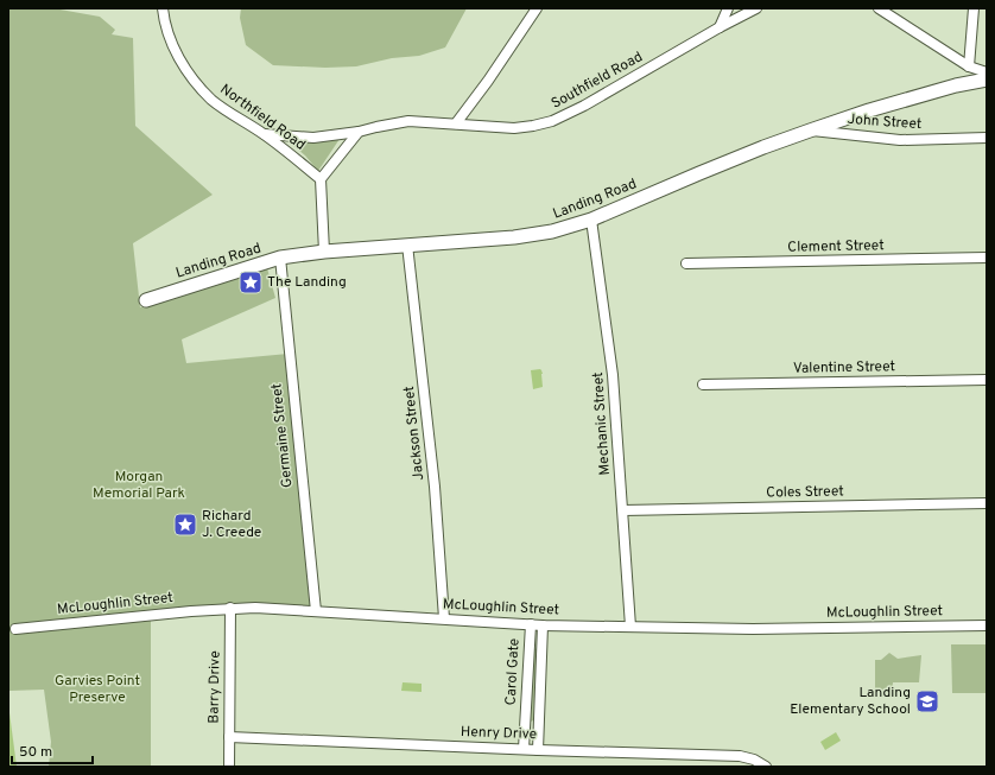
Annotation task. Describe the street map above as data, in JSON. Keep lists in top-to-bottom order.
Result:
{
  "streets": {
    "street": [
      "Southfield Road",
      "Northfield Road",
      "John Street",
      "Landing Road",
      "Clement Street",
      "Valentine Street",
      "Mechanic Street",
      "Jackson Street",
      "Germaine Street",
      "Coles Street",
      "McLoughlin Street",
      "Carol Gate",
      "Barry Drive",
      "Henry Drive"
    ]
  },
  "crossings": [
    ["Southfield Road", "Northfield Road"],
    ["John Street", "Landing Road"],
    ["Landing Road", "Mechanic Street"],
    ["Landing Road", "Jackson Street"],
    ["Landing Road", "Germaine Street"],
    ["Mechanic Street", "Coles Street"],
    ["Mechanic Street", "McLoughlin Street"],
    ["Jackson Street", "McLoughlin Street"],
    ["Germaine Street", "McLoughlin Street"],
    ["McLoughlin Street", "Carol Gate"],
    ["McLoughlin Street", "Barry Drive"],
    ["Carol Gate", "Henry Drive"],
    ["Barry Drive", "Henry Drive"]
  ],
  "parks": ["Morgan Memorial Park", "Garvies Point Preserve"],
  "places": {
    "place": ["The Landing", "Richard J. Creede"],
    "school or university": ["Landing Elementary School"]
  },
  "scale_bar": "50 m"
}
